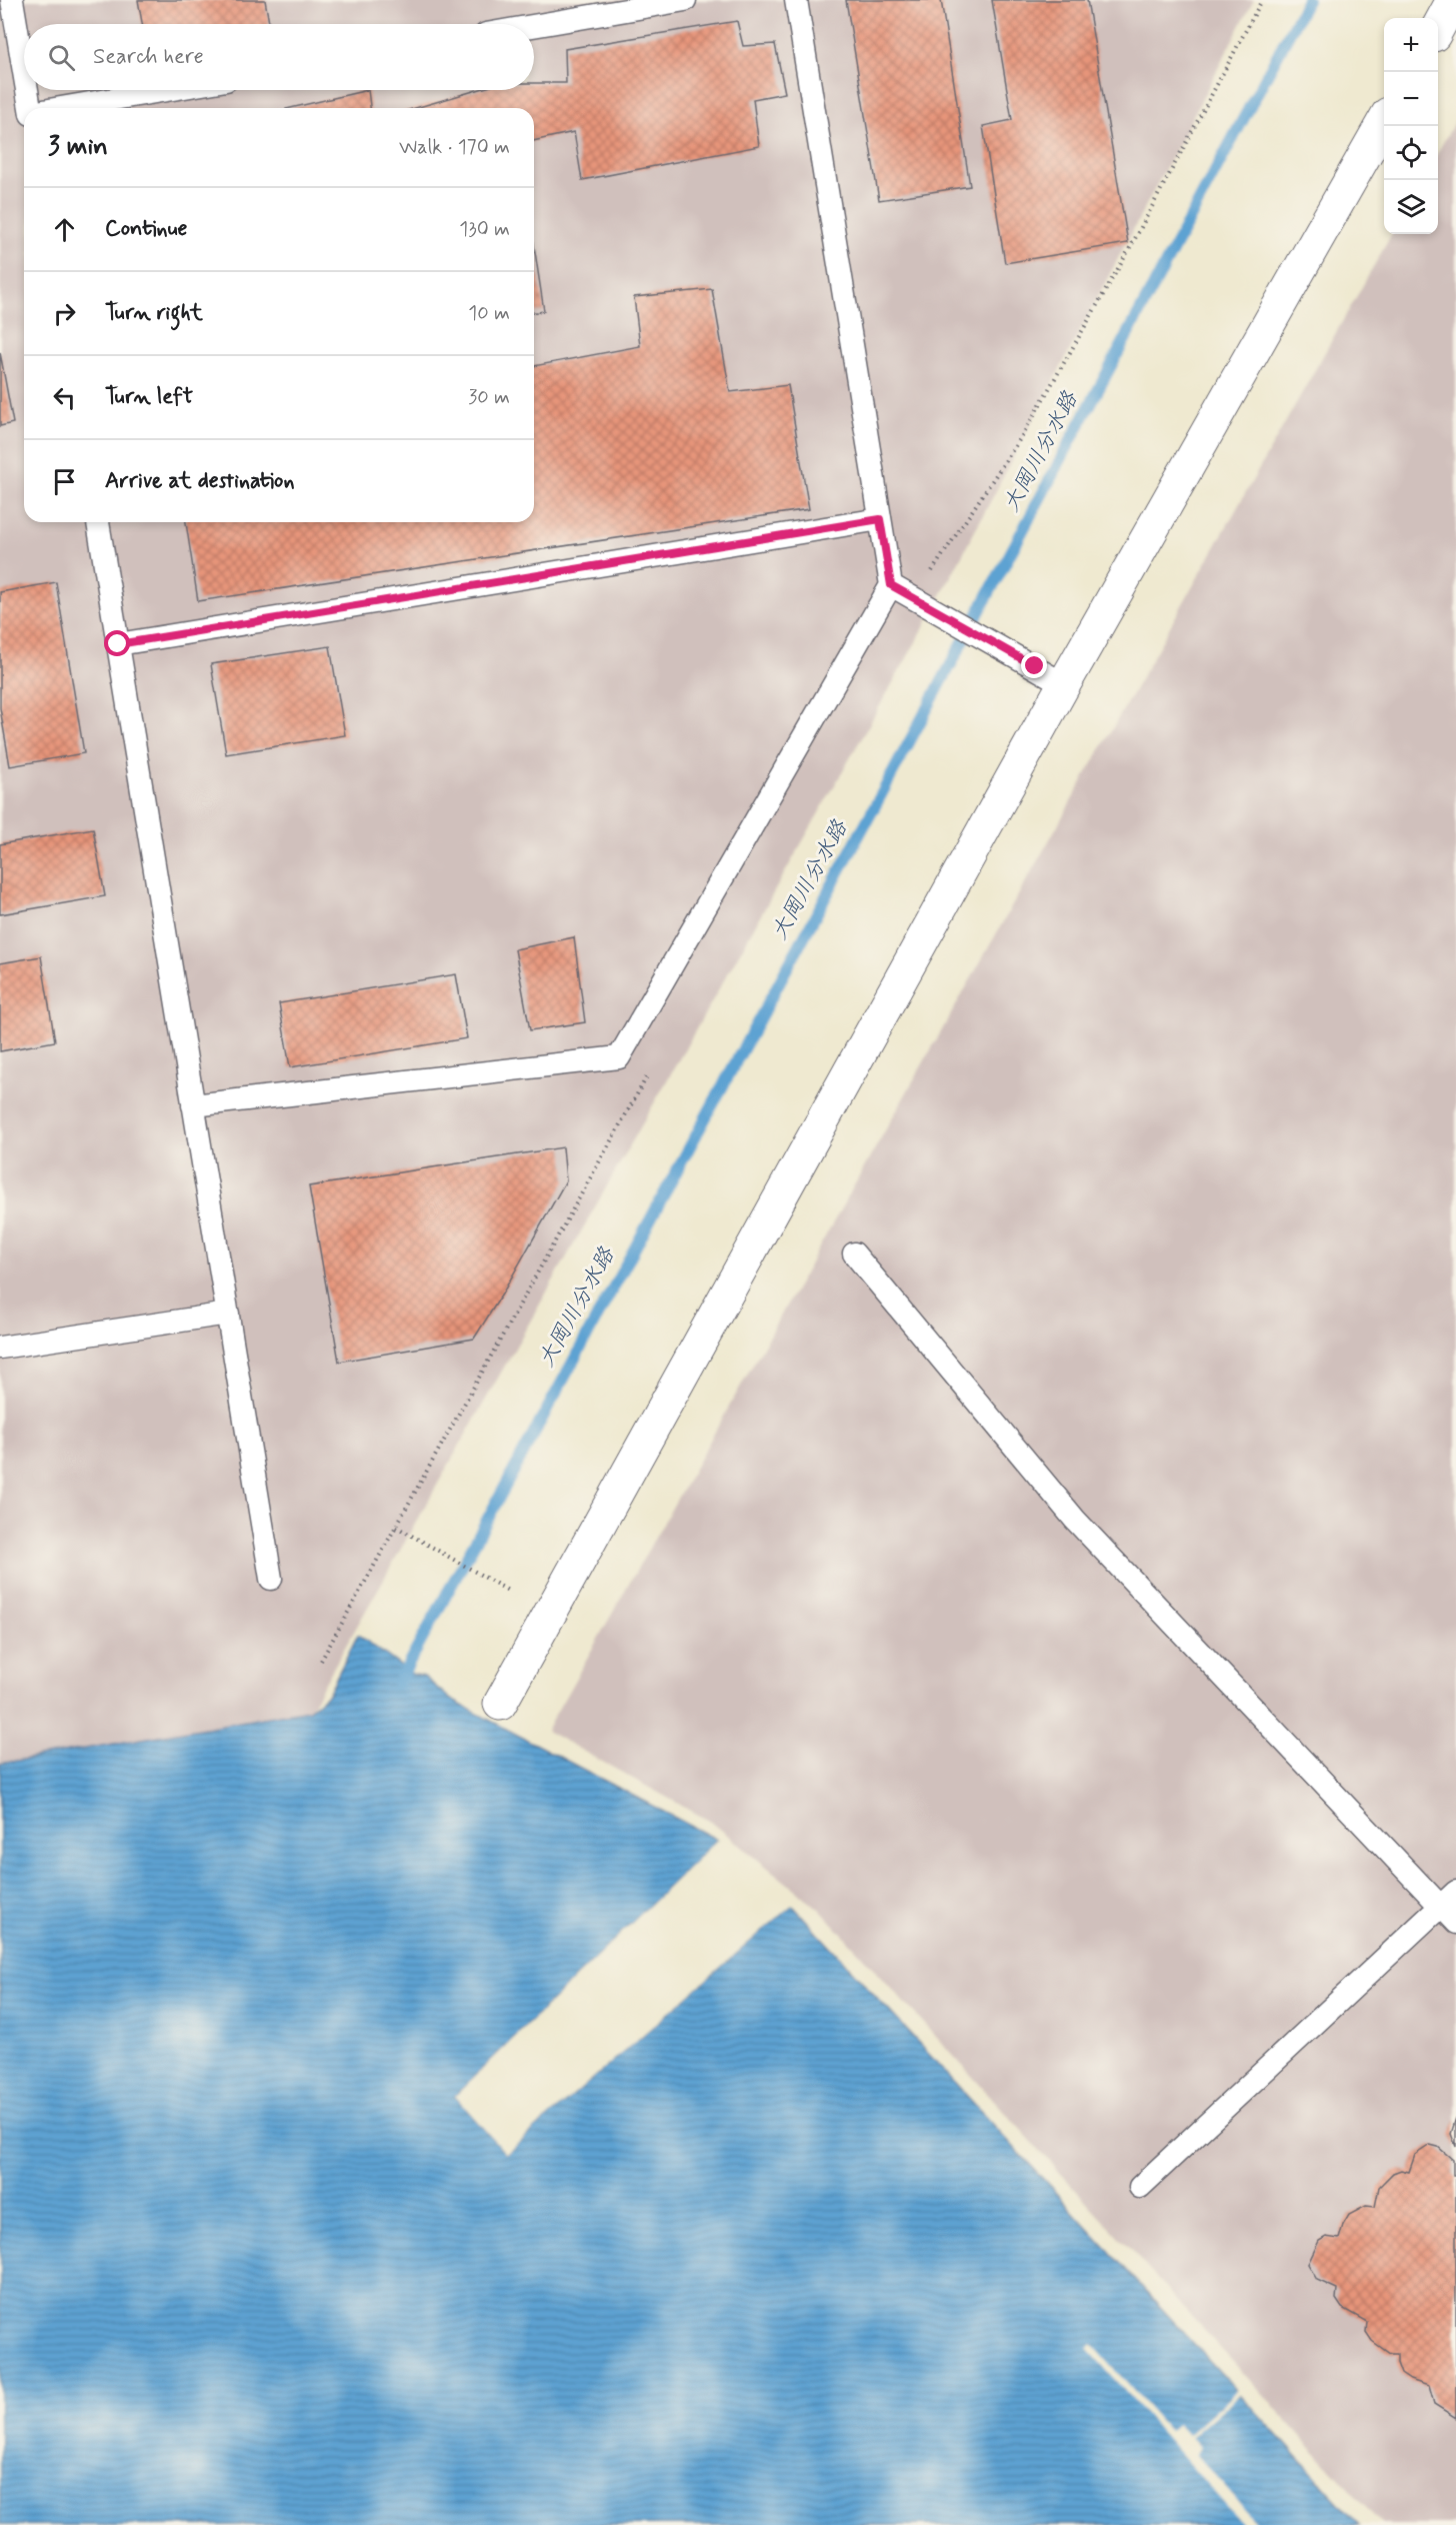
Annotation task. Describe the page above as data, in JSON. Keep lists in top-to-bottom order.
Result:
{
  "water": ["大岡川分水路"],
  "page": {
    "map_buttons": ["+", "−"],
    "search": "Search here",
    "heading": ["3 min", "Walk · 170 m"],
    "list": [
      ["Continue", "130 m"],
      ["Turn right", "10 m"],
      ["Turn left", "30 m"],
      "Arrive at destination"
    ]
  }
}
